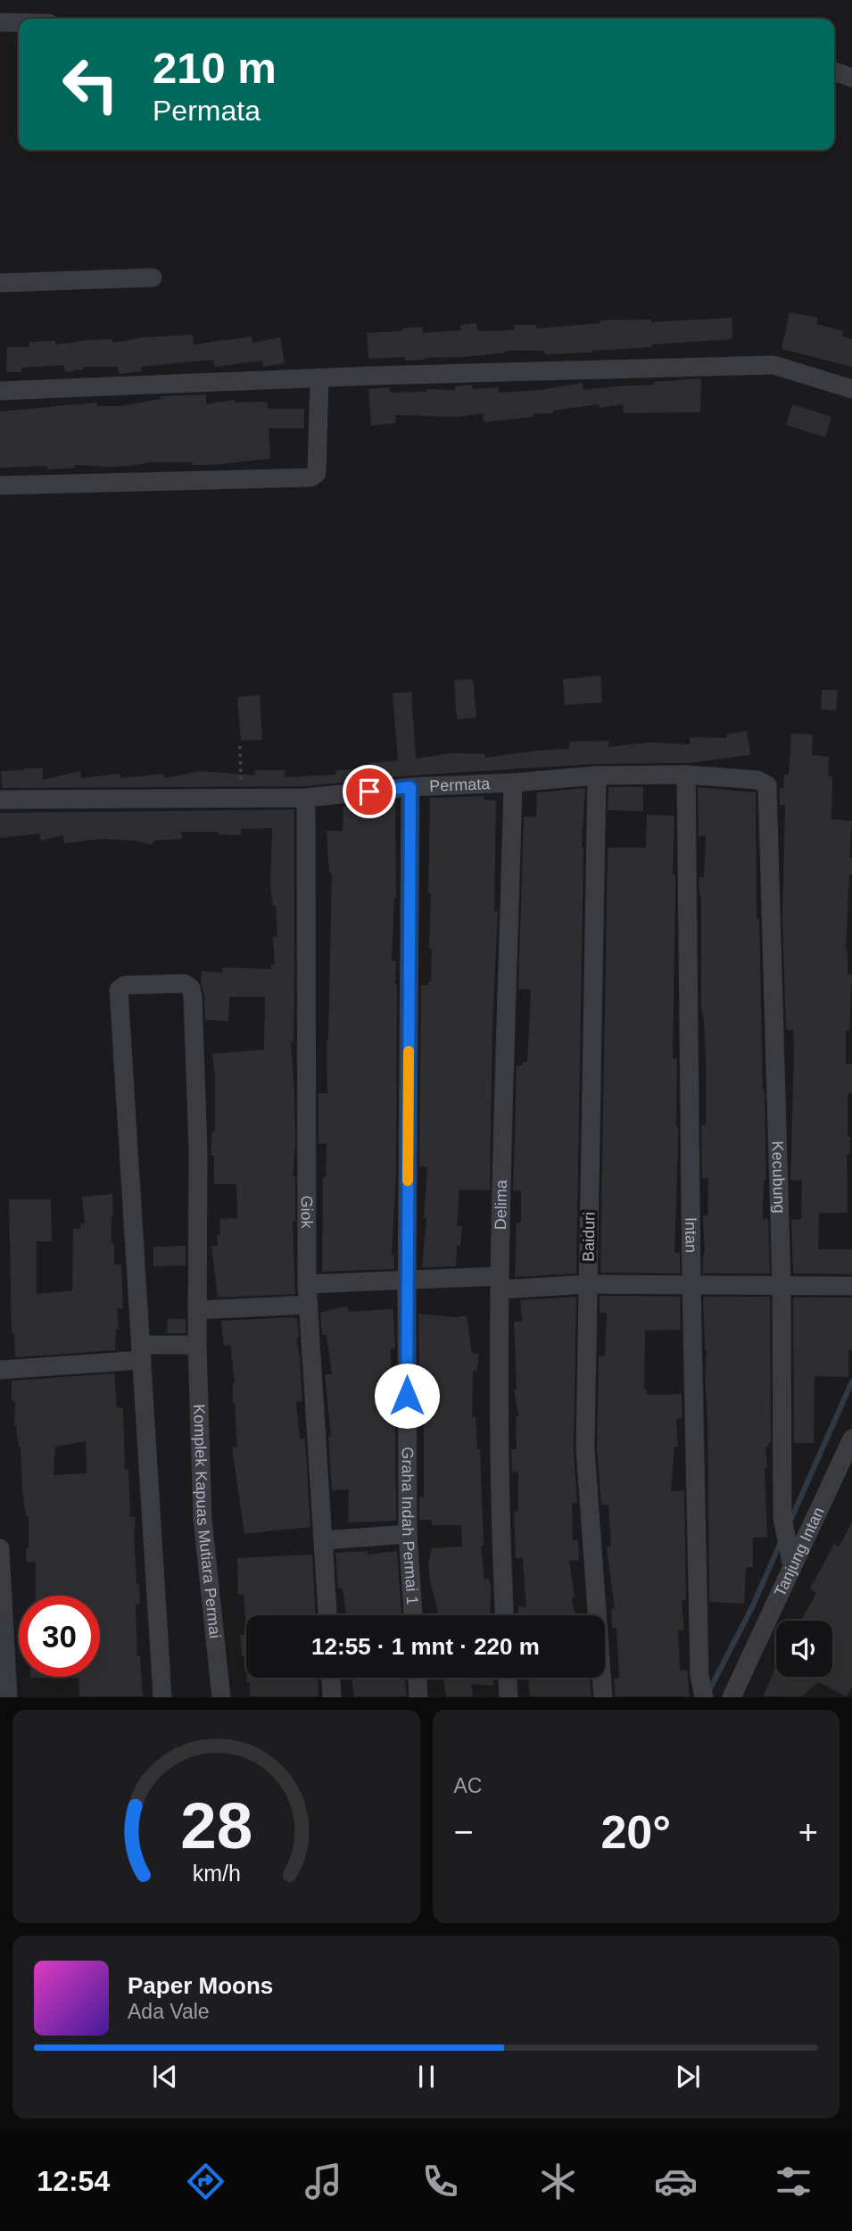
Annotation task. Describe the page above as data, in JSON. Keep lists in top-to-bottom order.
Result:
{
  "streets": {
    "street": [
      "Permata",
      "Kecubung",
      "Delima",
      "Giok",
      "Intan",
      "Baiduri",
      "Komplek Kapuas Mutiara Permai",
      "Graha Indah Permai 1",
      "Tanjung Intan"
    ]
  },
  "crossings": [
    ["Permata", "Kecubung"],
    ["Permata", "Delima"],
    ["Permata", "Giok"],
    ["Permata", "Intan"],
    ["Permata", "Baiduri"],
    ["Permata", "Graha Indah Permai 1"],
    ["Kecubung", "Tanjung Intan"]
  ],
  "page": {
    "turn": ["210 m", "Permata"],
    "limit": "30",
    "trip": "12:55 · 1 mnt · 220 m",
    "tile": "AC",
    "heat": ["−", "20°", "+"],
    "song": ["Paper Moons", "Ada Vale"],
    "tabs": "12:54",
    "gauge": ["28", "km/h"]
  }
}
